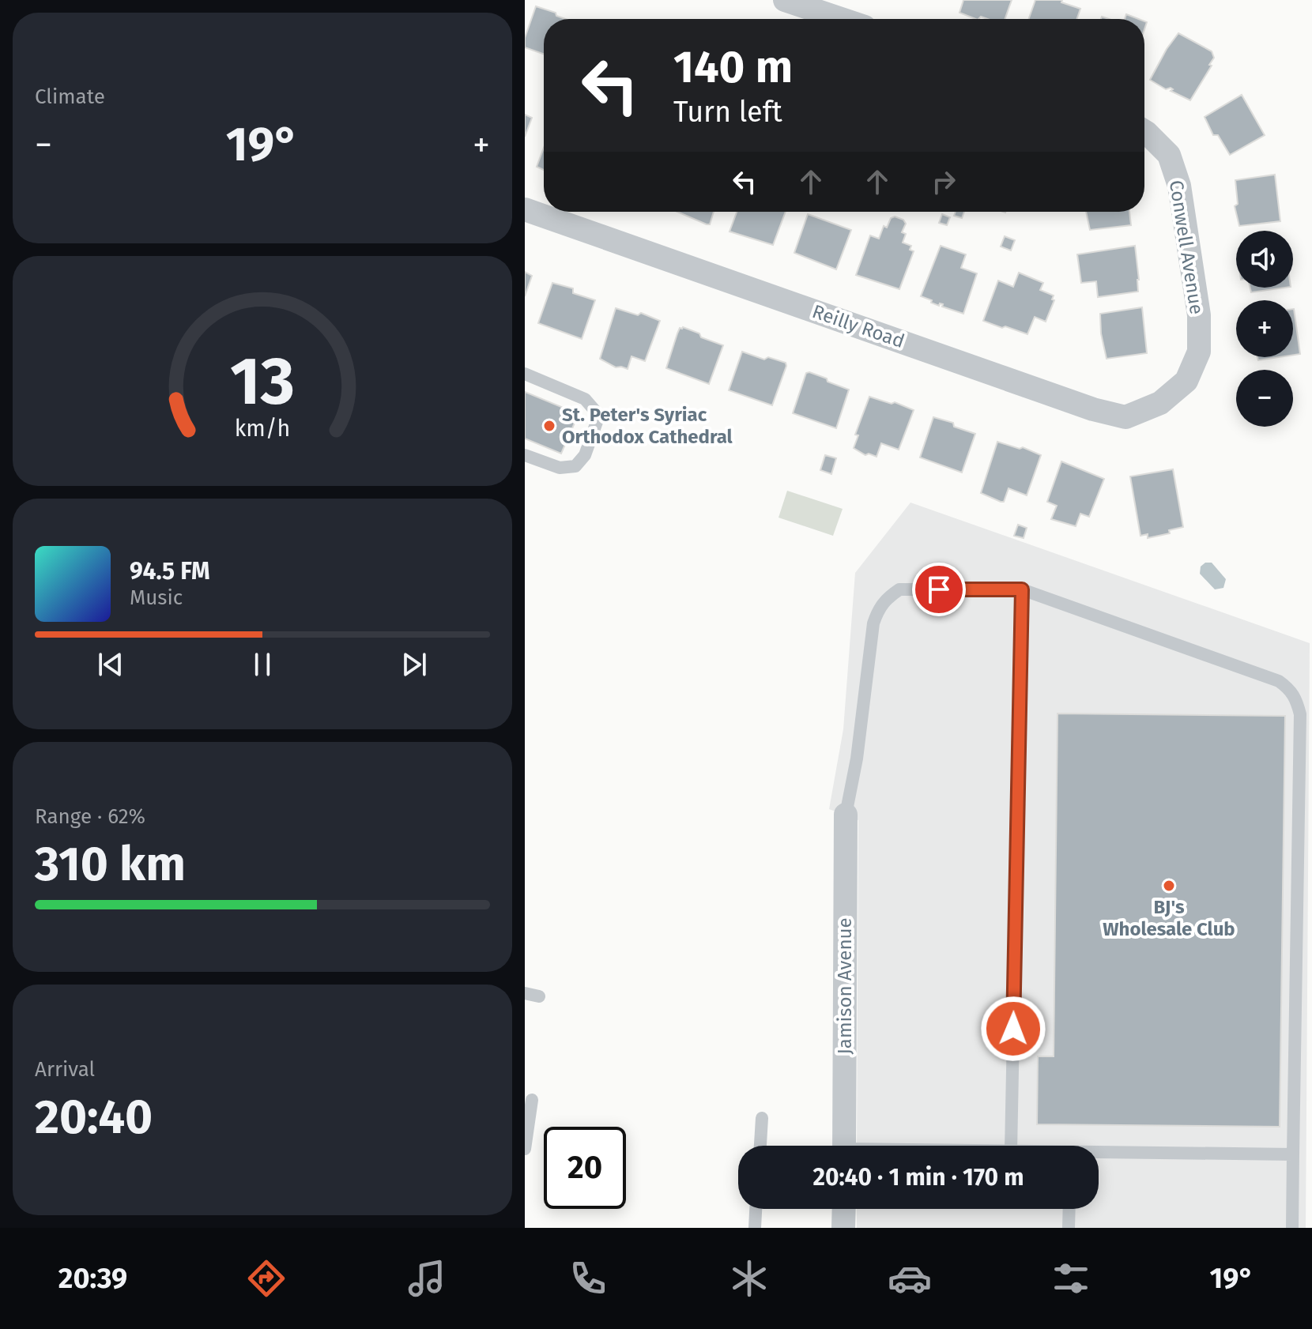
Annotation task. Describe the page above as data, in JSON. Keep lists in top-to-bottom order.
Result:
{
  "streets": {
    "street": ["Conwell Avenue", "Reilly Road", "Jamison Avenue"]
  },
  "crossings": [
    ["Conwell Avenue", "Reilly Road"]
  ],
  "places": ["St. Peter's Syriac Orthodox Cathedral", "BJ's Wholesale Club"],
  "page": {
    "tile": [
      "Climate",
      ["Range · 62%", "310 km"],
      ["Arrival", "20:40"]
    ],
    "turn": ["140 m", "Turn left"],
    "heat": ["−", "19°", "+"],
    "map_buttons": ["+", "−"],
    "song": ["94.5 FM", "Music"],
    "limit": "20",
    "trip": "20:40 · 1 min · 170 m",
    "tabs": ["20:39", "19°"],
    "gauge": ["13", "km/h"]
  }
}
